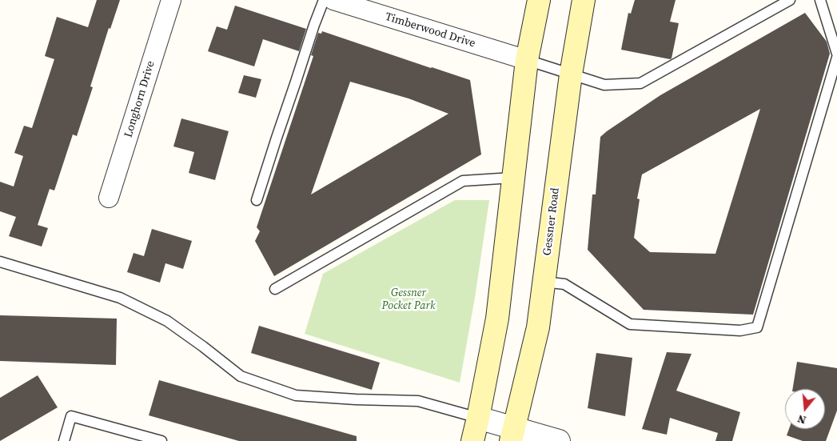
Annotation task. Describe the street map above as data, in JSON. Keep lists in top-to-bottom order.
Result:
{
  "streets": {
    "main road": ["Gessner Road"],
    "street": ["Timberwood Drive", "Longhorn Drive"]
  },
  "parks": ["Gessner Pocket Park"],
  "north": "bottom"
}
